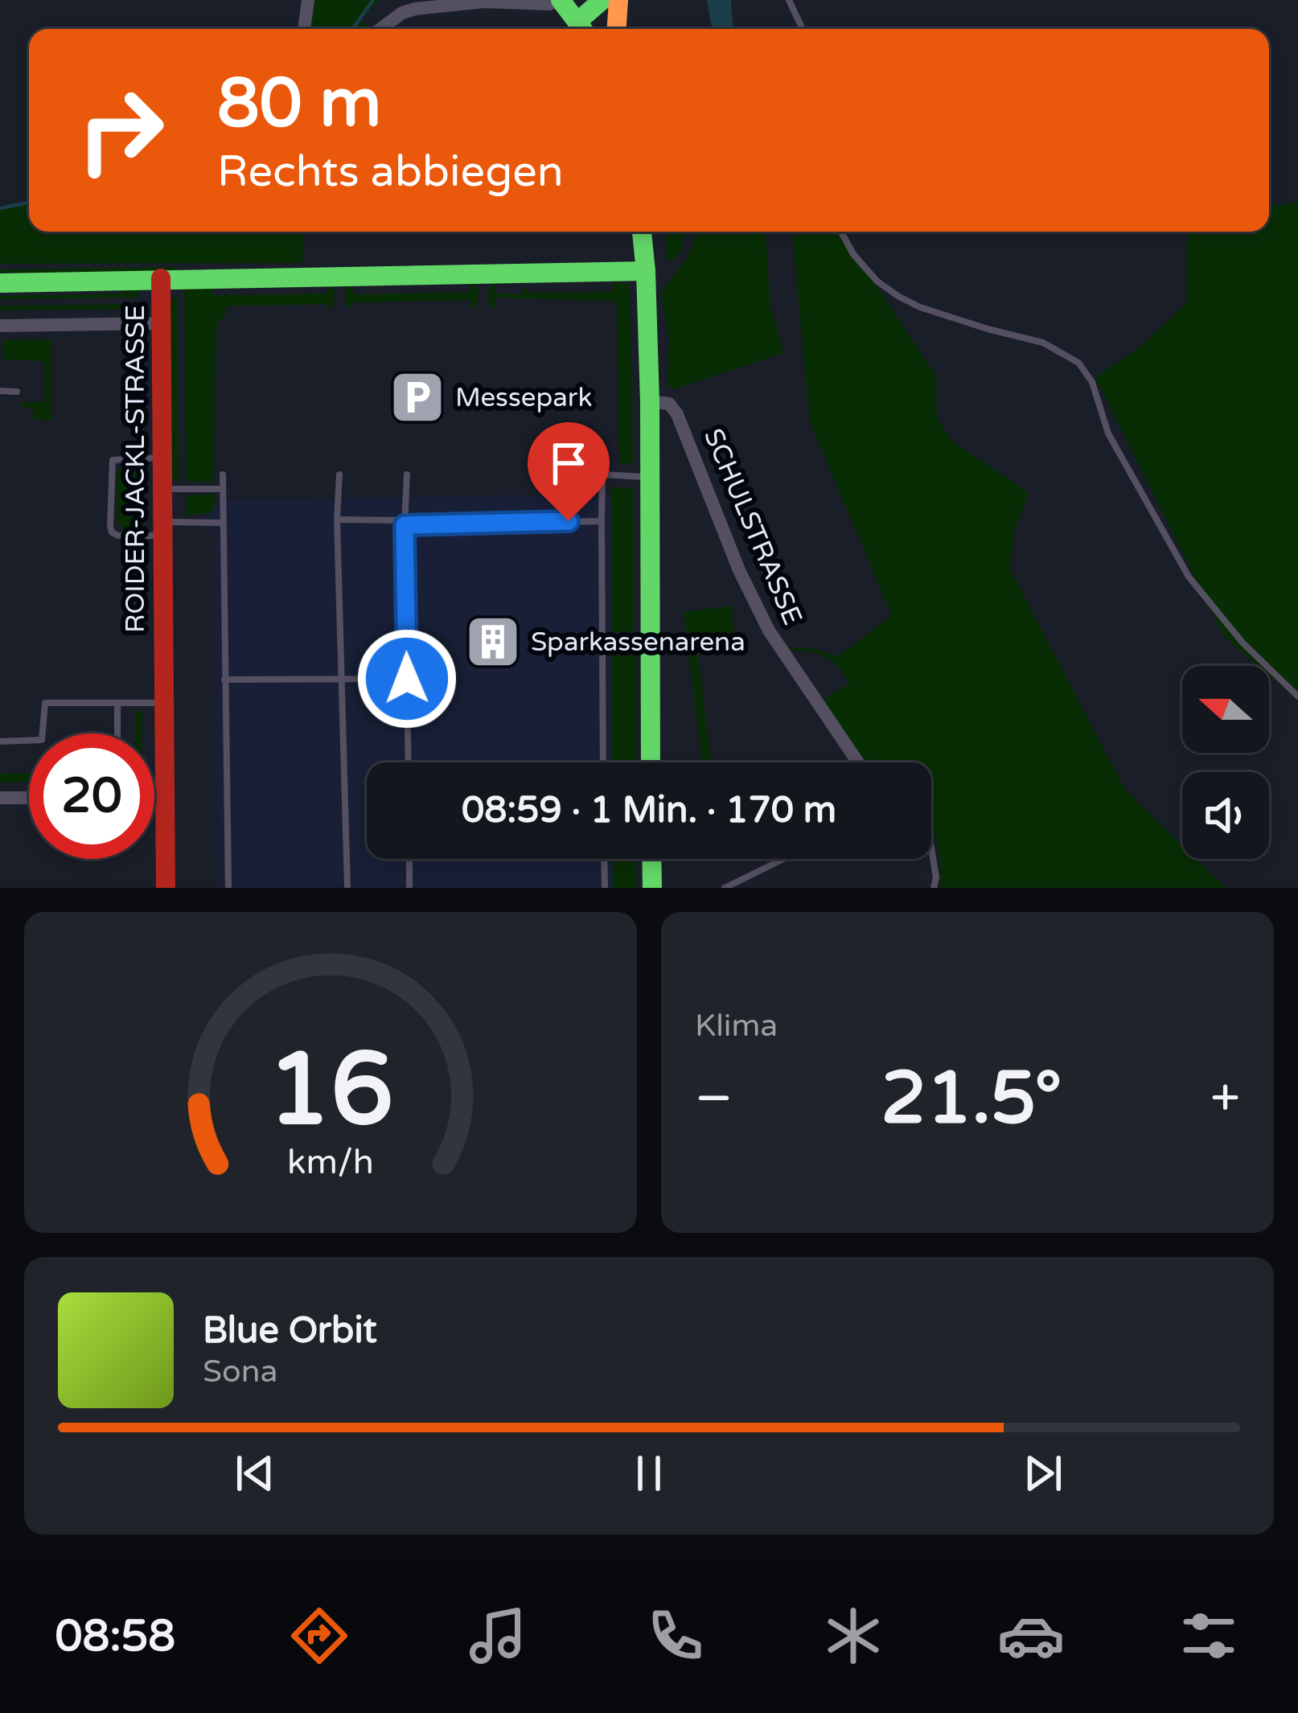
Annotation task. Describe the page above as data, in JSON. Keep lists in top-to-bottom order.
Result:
{
  "streets": {
    "street": ["ROIDER-JACKL-STRASSE", "SCHULSTRASSE"]
  },
  "places": {
    "parking": ["Messepark"],
    "building": ["Sparkassenarena"]
  },
  "north": "left",
  "page": {
    "turn": ["80 m", "Rechts abbiegen"],
    "limit": "20",
    "trip": "08:59 · 1 Min. · 170 m",
    "tile": "Klima",
    "heat": ["−", "21.5°", "+"],
    "song": ["Blue Orbit", "Sona"],
    "tabs": "08:58",
    "gauge": ["16", "km/h"]
  }
}
